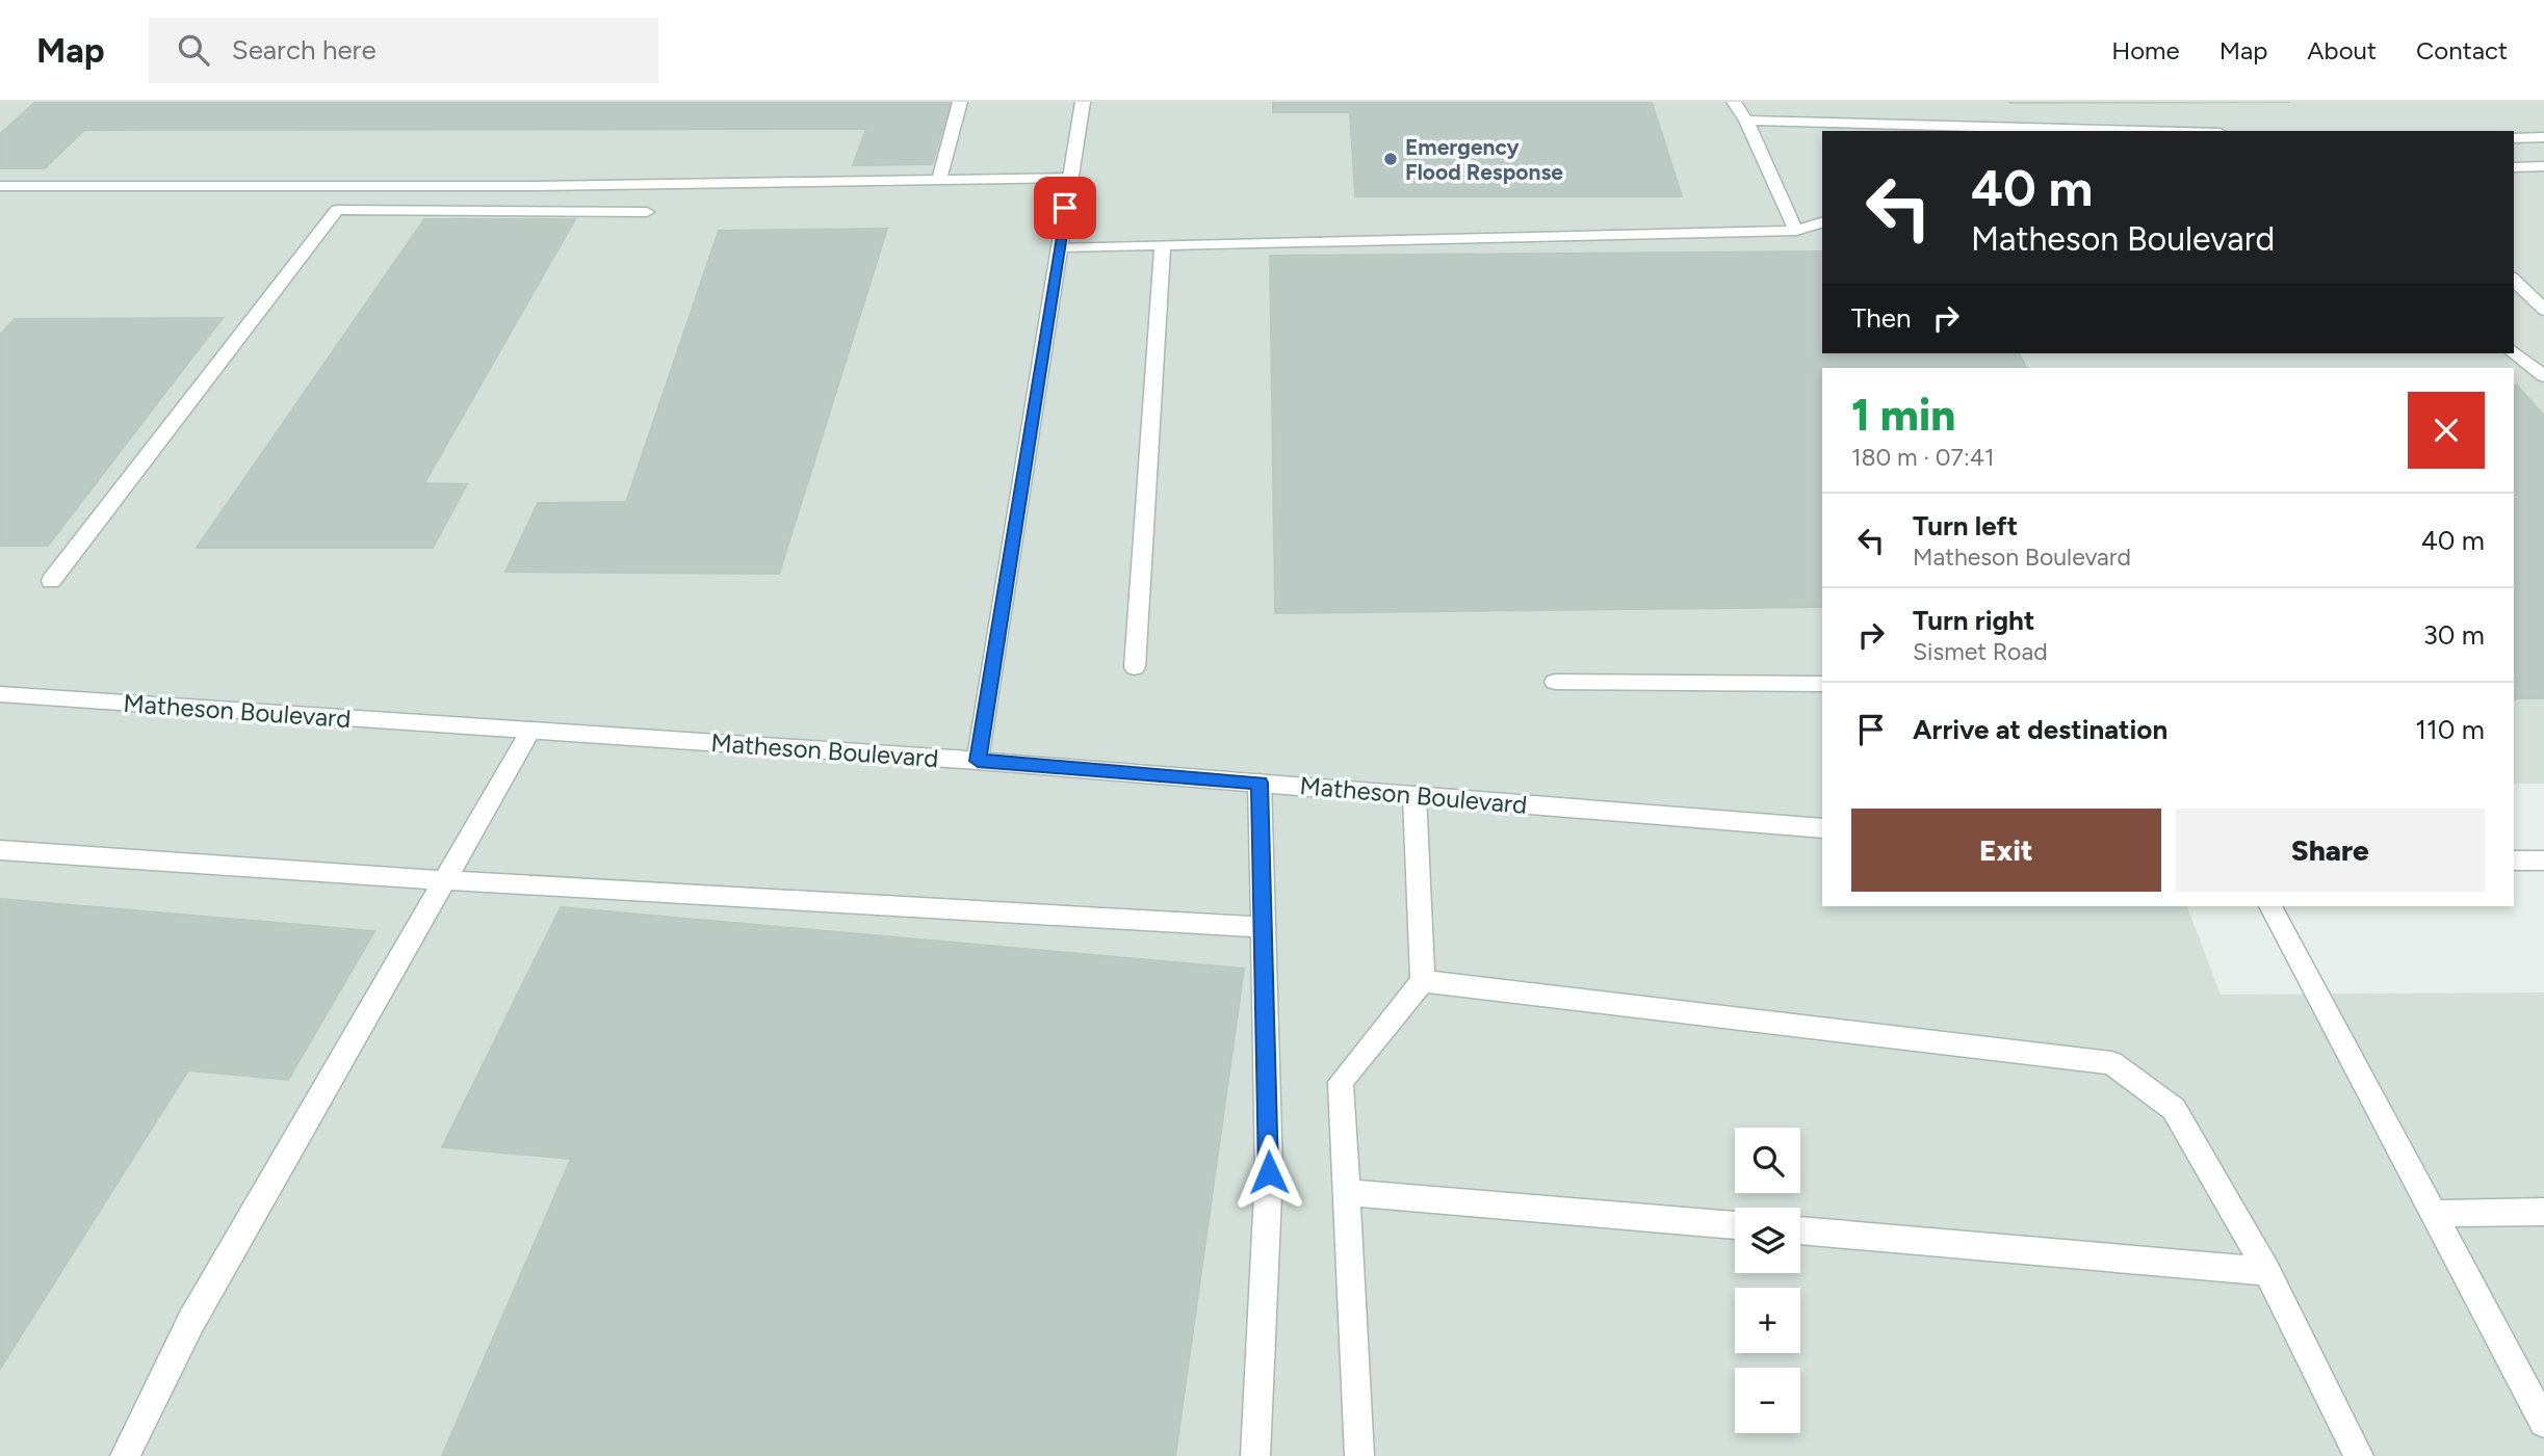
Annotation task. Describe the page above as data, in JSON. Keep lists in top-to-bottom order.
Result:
{
  "streets": {
    "street": ["Matheson Boulevard"]
  },
  "places": ["Emergency Flood Response"],
  "page": {
    "header": "Map",
    "search": "Search here",
    "nav": [
      "Home",
      "Map",
      "About",
      "Contact"
    ],
    "turn": ["40 m", "Matheson Boulevard"],
    "then": "Then",
    "heading": ["1 min", "180 m · 07:41"],
    "list": [
      {
        "name": "Turn left",
        "note": "Matheson Boulevard",
        "value": "40 m"
      },
      {
        "name": "Turn right",
        "note": "Sismet Road",
        "value": "30 m"
      },
      {
        "name": "Arrive at destination",
        "value": "110 m"
      }
    ],
    "buttons": ["Exit", "Share"],
    "map_buttons": ["+", "−"]
  }
}
